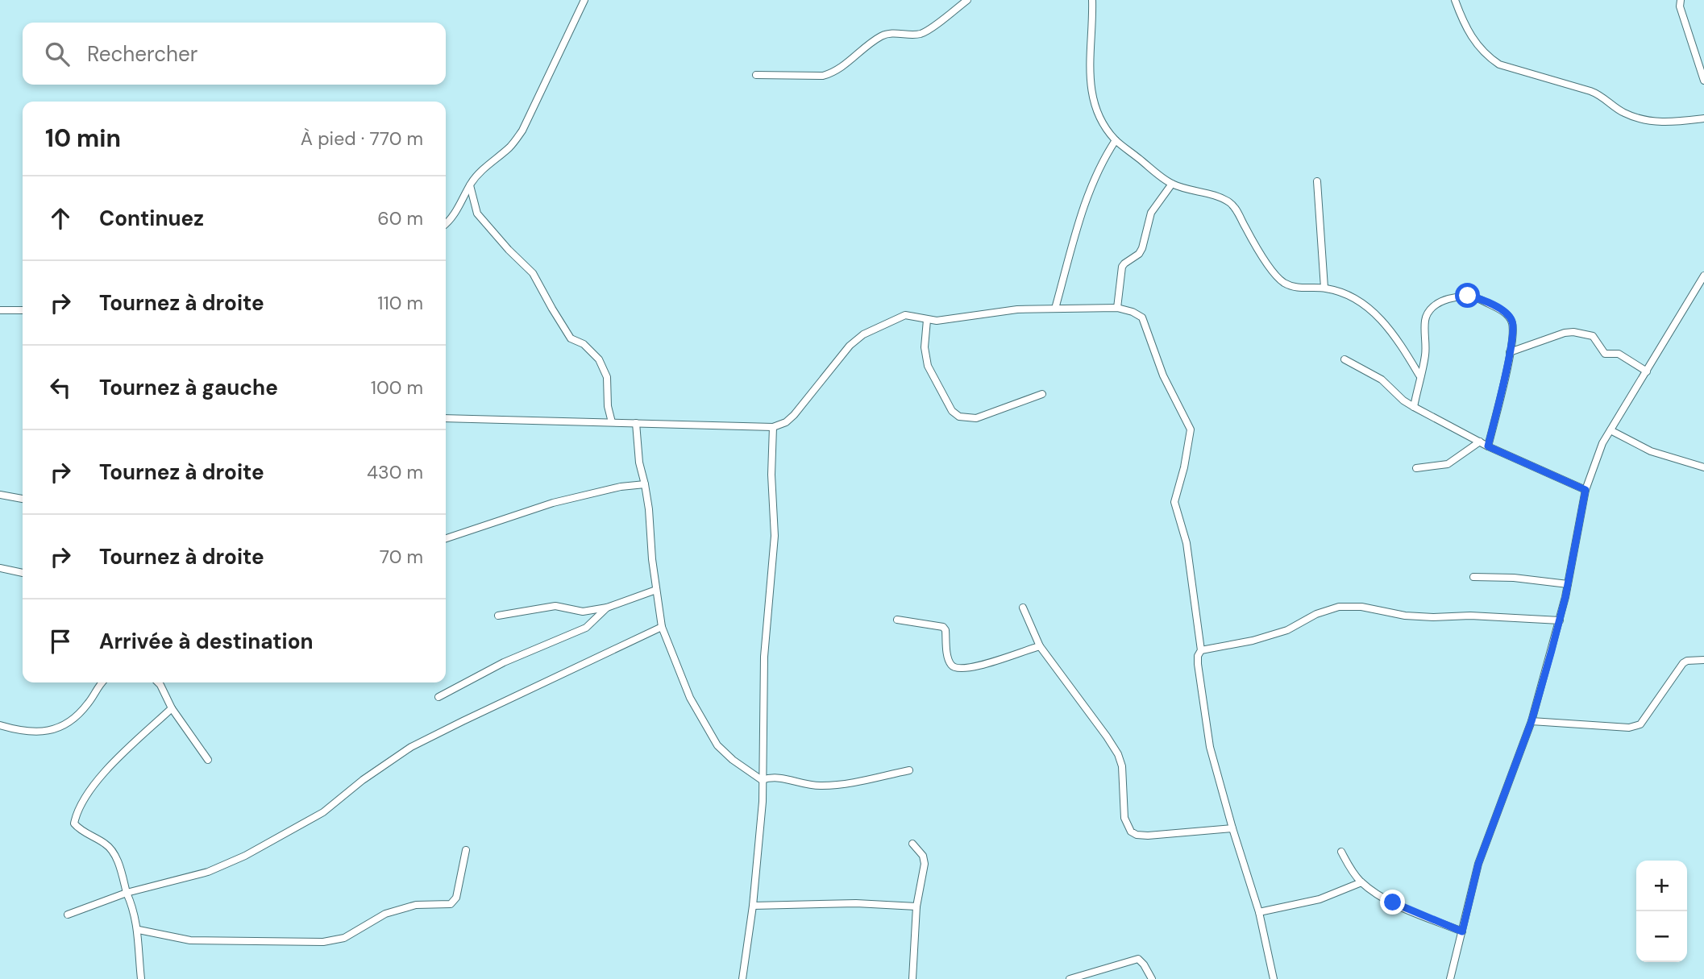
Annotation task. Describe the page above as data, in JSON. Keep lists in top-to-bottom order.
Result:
{
  "page": {
    "search": "Rechercher",
    "heading": ["10 min", "À pied · 770 m"],
    "list": [
      ["Continuez", "60 m"],
      ["Tournez à droite", "110 m"],
      ["Tournez à gauche", "100 m"],
      ["Tournez à droite", "430 m"],
      ["Tournez à droite", "70 m"],
      "Arrivée à destination"
    ],
    "map_buttons": ["+", "−"]
  }
}
